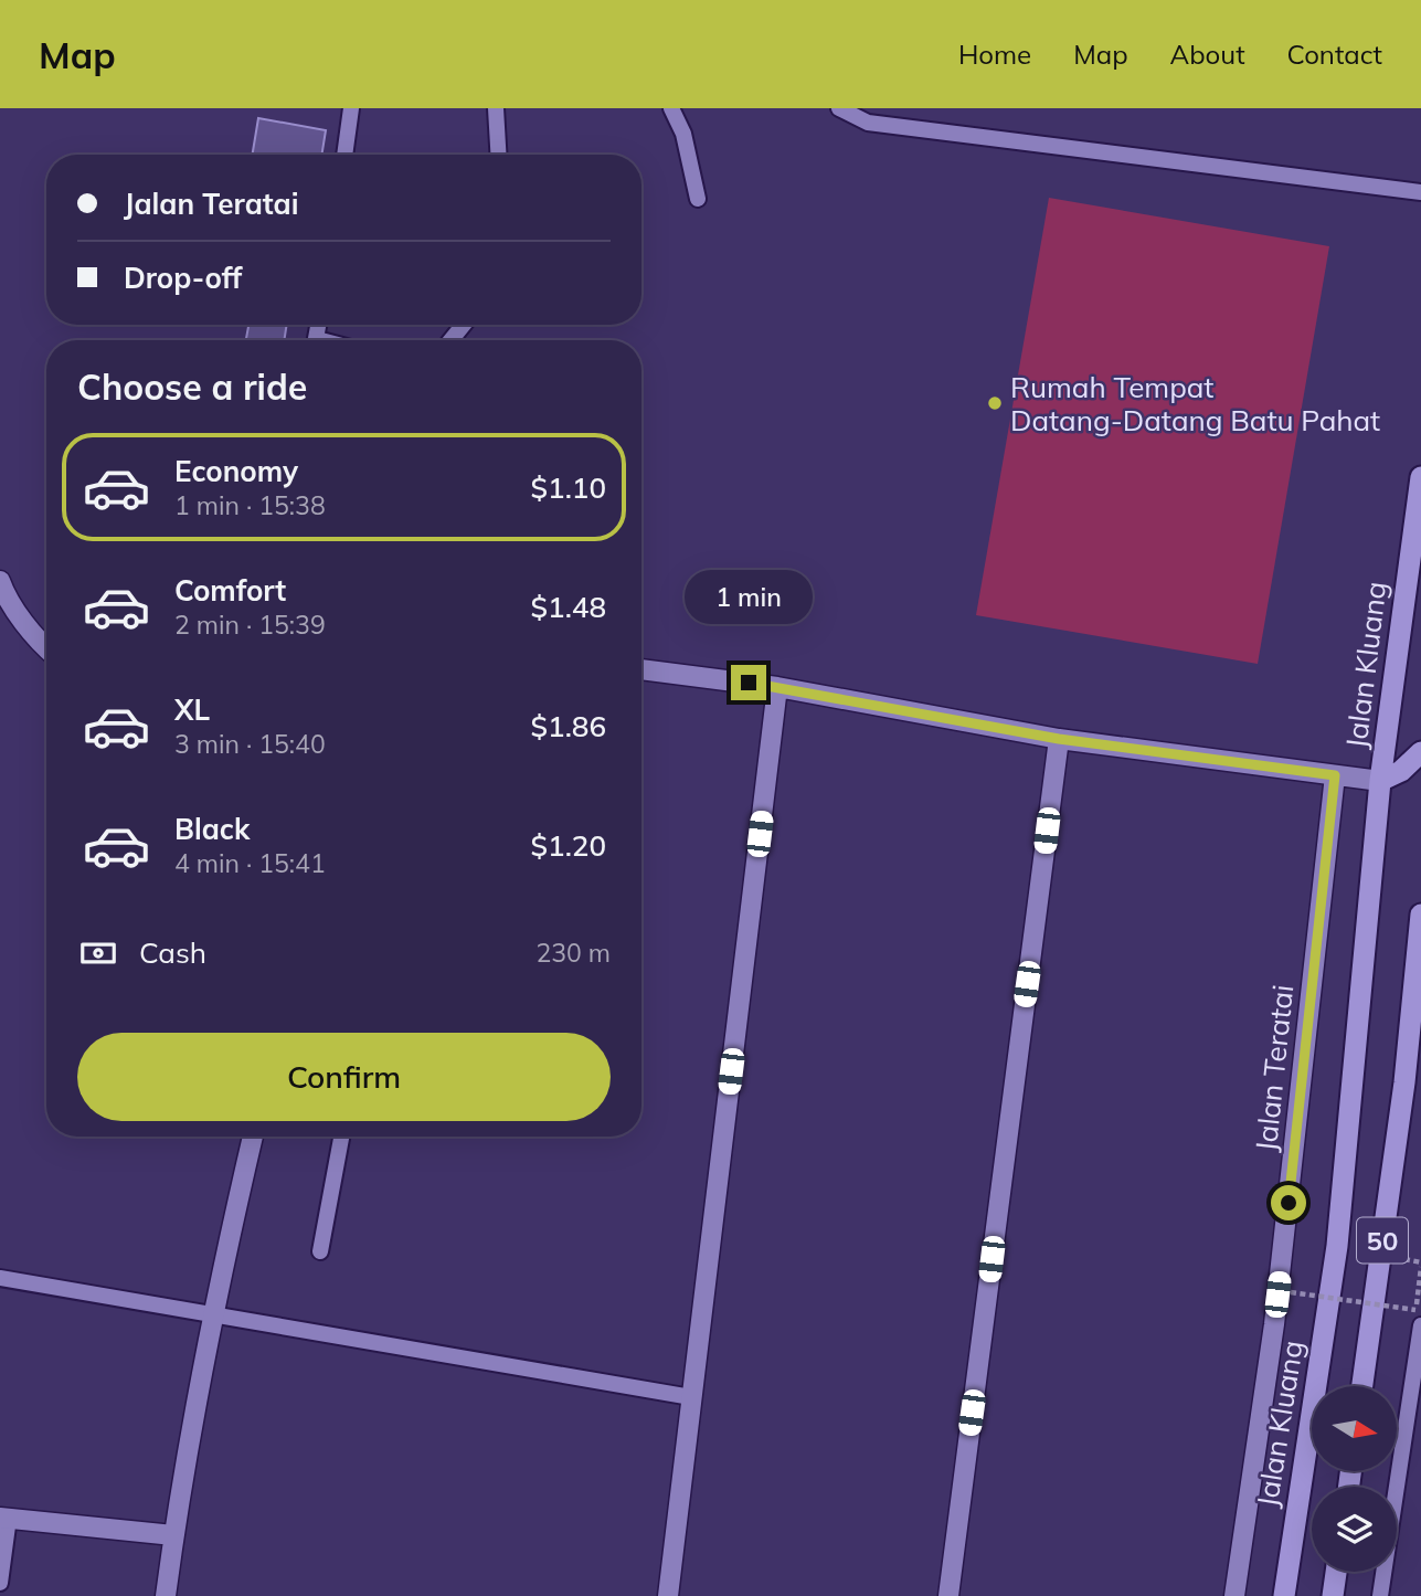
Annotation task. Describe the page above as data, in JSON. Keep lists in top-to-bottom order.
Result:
{
  "streets": {
    "highway": ["Jalan Kluang", "50"],
    "street": ["Jalan Teratai"]
  },
  "places": ["Rumah Tempat Datang-Datang Batu Pahat"],
  "north": "right",
  "page": {
    "header": "Map",
    "nav": [
      "Home",
      "Map",
      "About",
      "Contact"
    ],
    "banner": ["Jalan Teratai", "Drop-off"],
    "heading": "Choose a ride",
    "list": [
      {
        "name": "Economy",
        "note": "1 min · 15:38",
        "value": "$1.10"
      },
      {
        "name": "Comfort",
        "note": "2 min · 15:39",
        "value": "$1.48"
      },
      {
        "name": "XL",
        "note": "3 min · 15:40",
        "value": "$1.86"
      },
      {
        "name": "Black",
        "note": "4 min · 15:41",
        "value": "$1.20"
      }
    ],
    "bubble": "1 min",
    "pay": ["Cash", "230 m"],
    "buttons": "Confirm"
  }
}
